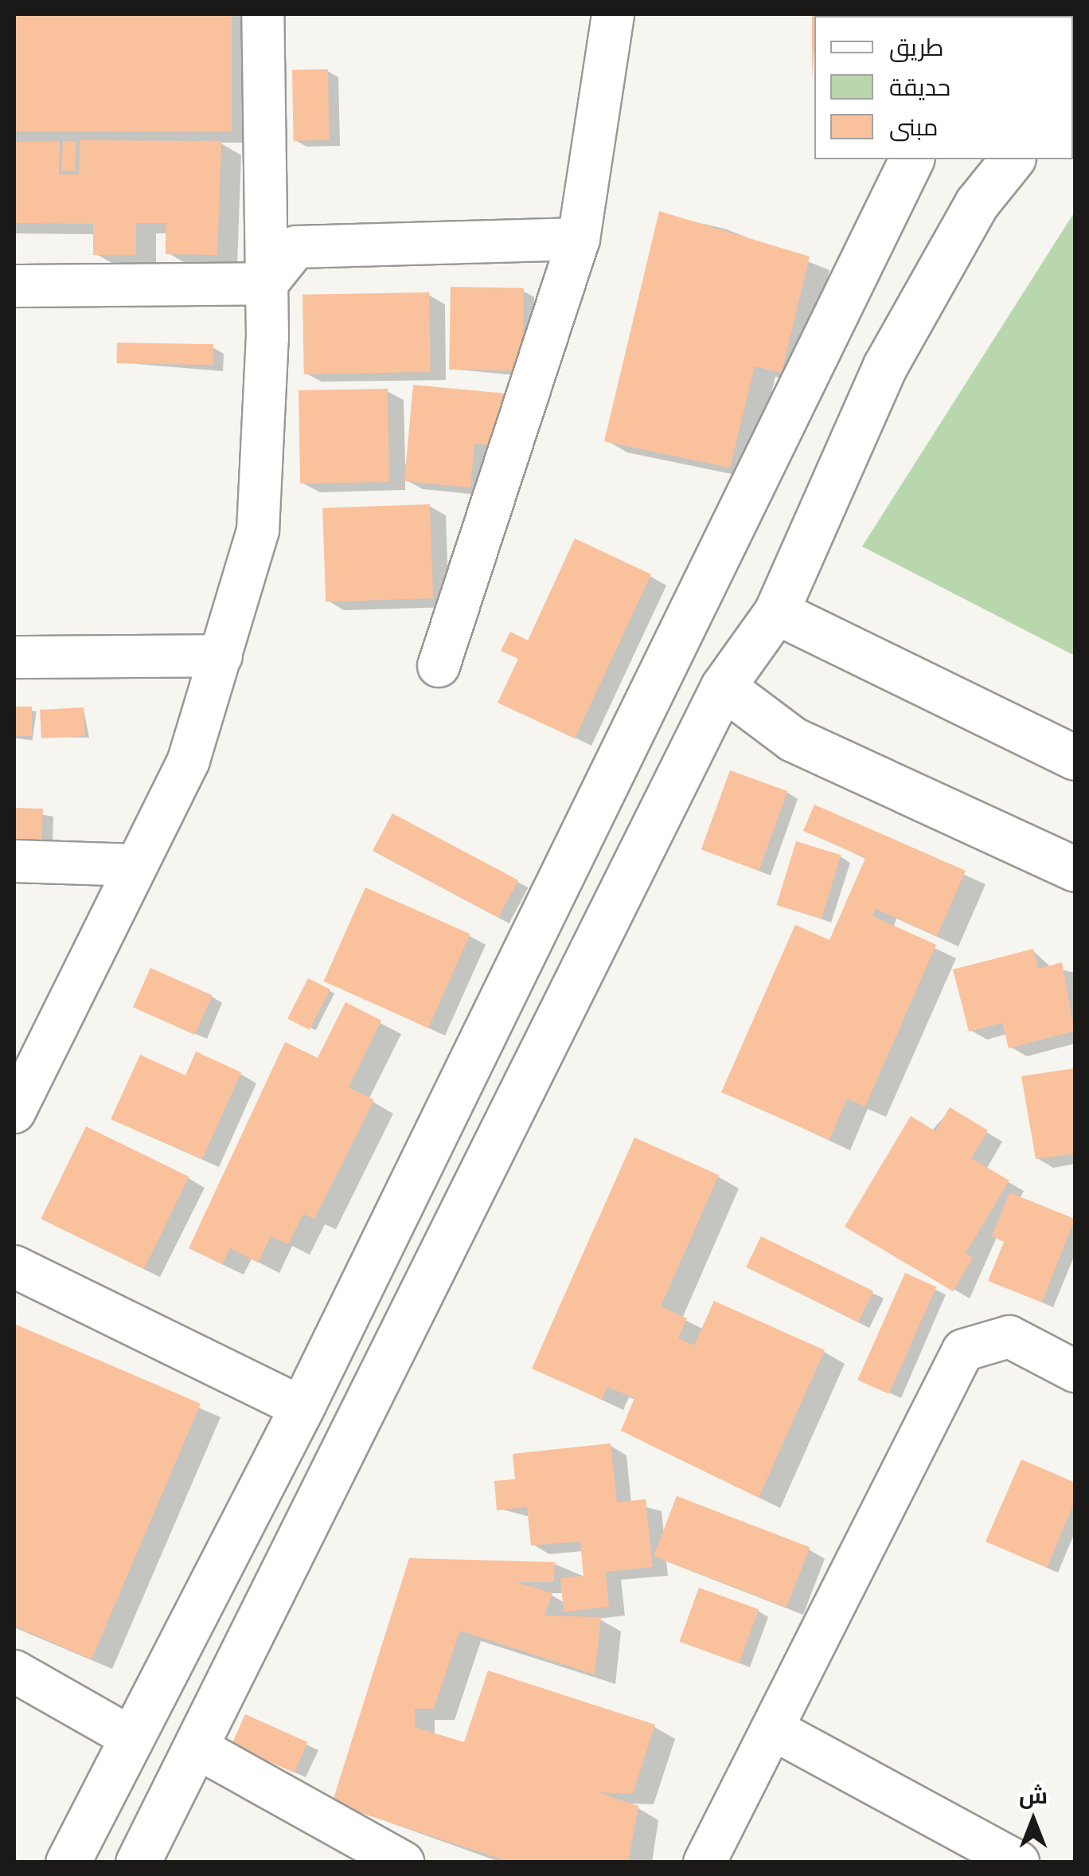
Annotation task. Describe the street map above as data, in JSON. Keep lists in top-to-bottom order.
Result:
{
  "legend": ["طريق", "حديقة", "مبنى"],
  "north": "top"
}
